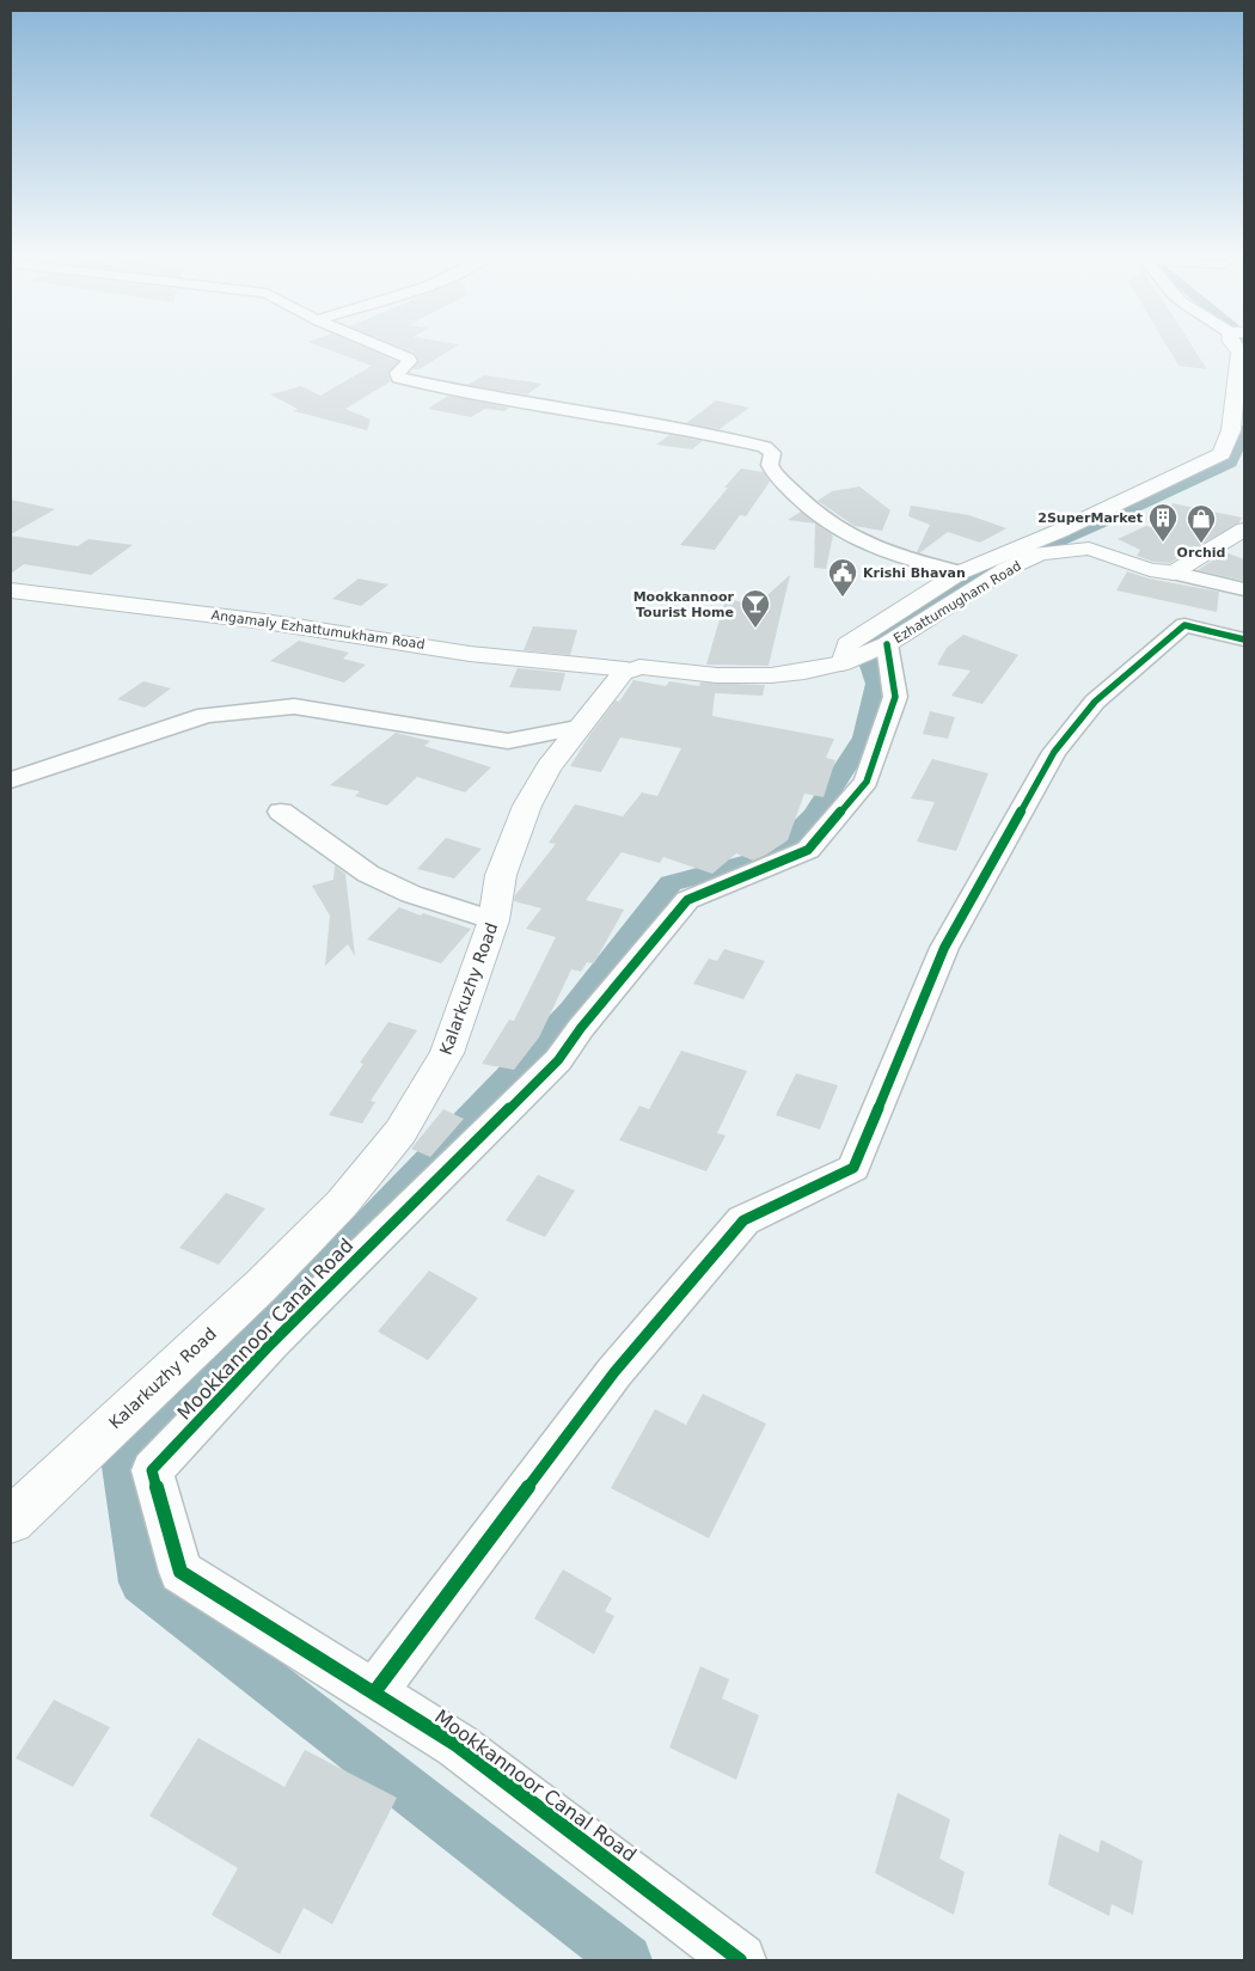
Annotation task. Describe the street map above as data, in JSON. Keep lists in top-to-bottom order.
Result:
{
  "streets": {
    "street": [
      "Ezhattumugham Road",
      "Angamaly Ezhattumukham Road",
      "Kalarkuzhy Road",
      "Mookkannoor Canal Road"
    ]
  },
  "crossings": [
    ["Ezhattumugham Road", "Mookkannoor Canal Road"],
    ["Angamaly Ezhattumukham Road", "Kalarkuzhy Road"]
  ],
  "places": {
    "building": ["2SuperMarket"],
    "shop": ["Orchid"],
    "public building": ["Krishi Bhavan"],
    "bar": ["Mookkannoor Tourist Home"]
  }
}
